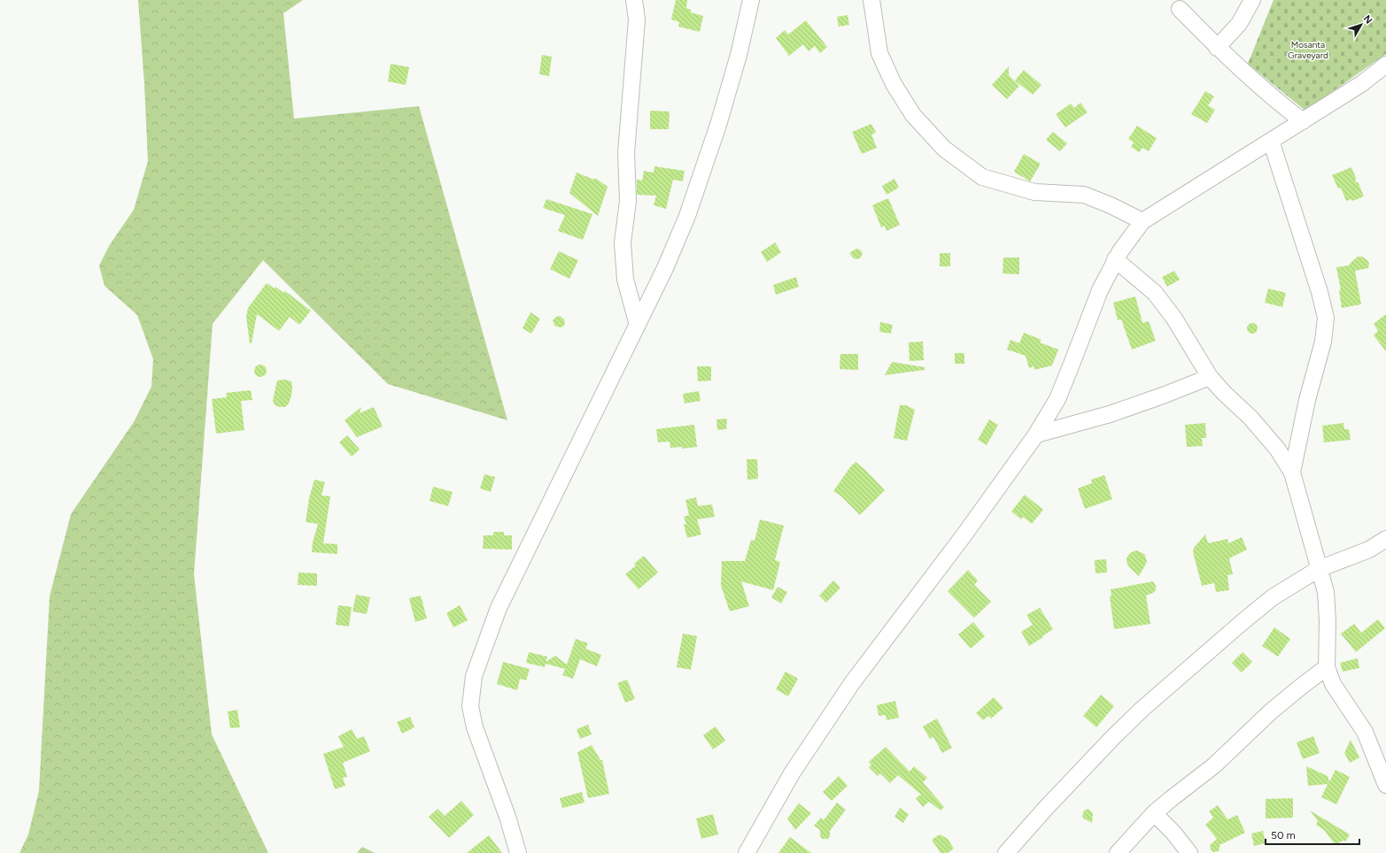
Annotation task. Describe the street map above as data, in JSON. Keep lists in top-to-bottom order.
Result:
{
  "parks": ["Mosanta Graveyard"],
  "scale_bar": "50 m",
  "north": "top right"
}
